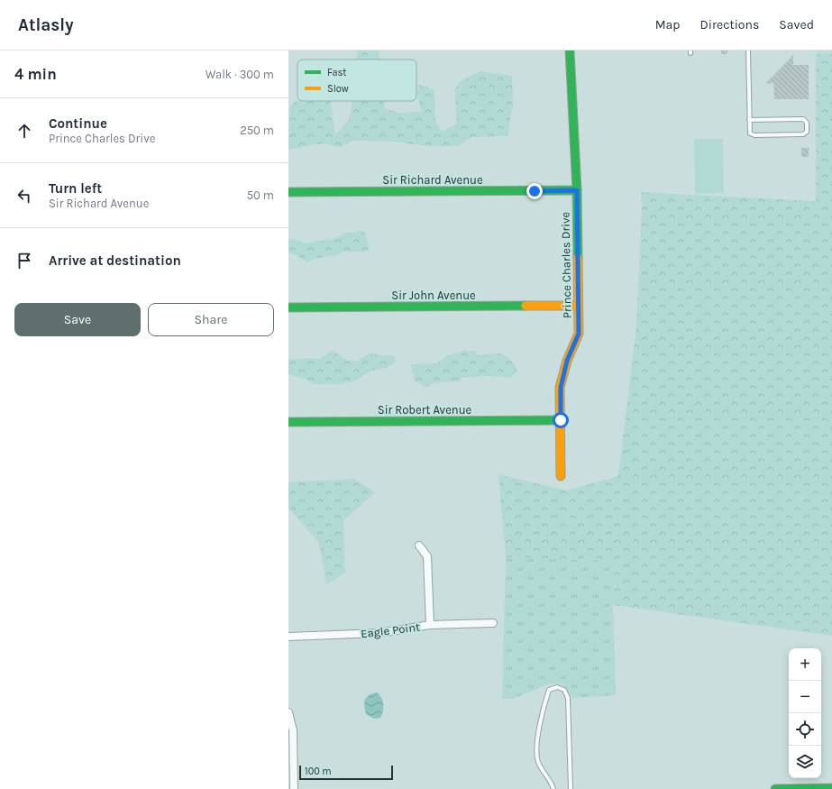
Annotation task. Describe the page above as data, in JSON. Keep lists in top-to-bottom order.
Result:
{
  "streets": {
    "street": [
      "Sir Richard Avenue",
      "Prince Charles Drive",
      "Sir John Avenue",
      "Sir Robert Avenue",
      "Eagle Point"
    ]
  },
  "crossings": [
    ["Sir Richard Avenue", "Prince Charles Drive"],
    ["Prince Charles Drive", "Sir John Avenue"],
    ["Prince Charles Drive", "Sir Robert Avenue"]
  ],
  "legend": ["Fast", "Slow"],
  "scale_bar": "100 m",
  "page": {
    "header": "Atlasly",
    "nav": ["Map", "Directions", "Saved"],
    "heading": ["4 min", "Walk · 300 m"],
    "list": [
      ["Continue", "Prince Charles Drive", "250 m"],
      ["Turn left", "Sir Richard Avenue", "50 m"],
      "Arrive at destination"
    ],
    "buttons": ["Save", "Share"],
    "map_buttons": ["+", "−"],
    "scale": "100 m"
  }
}
